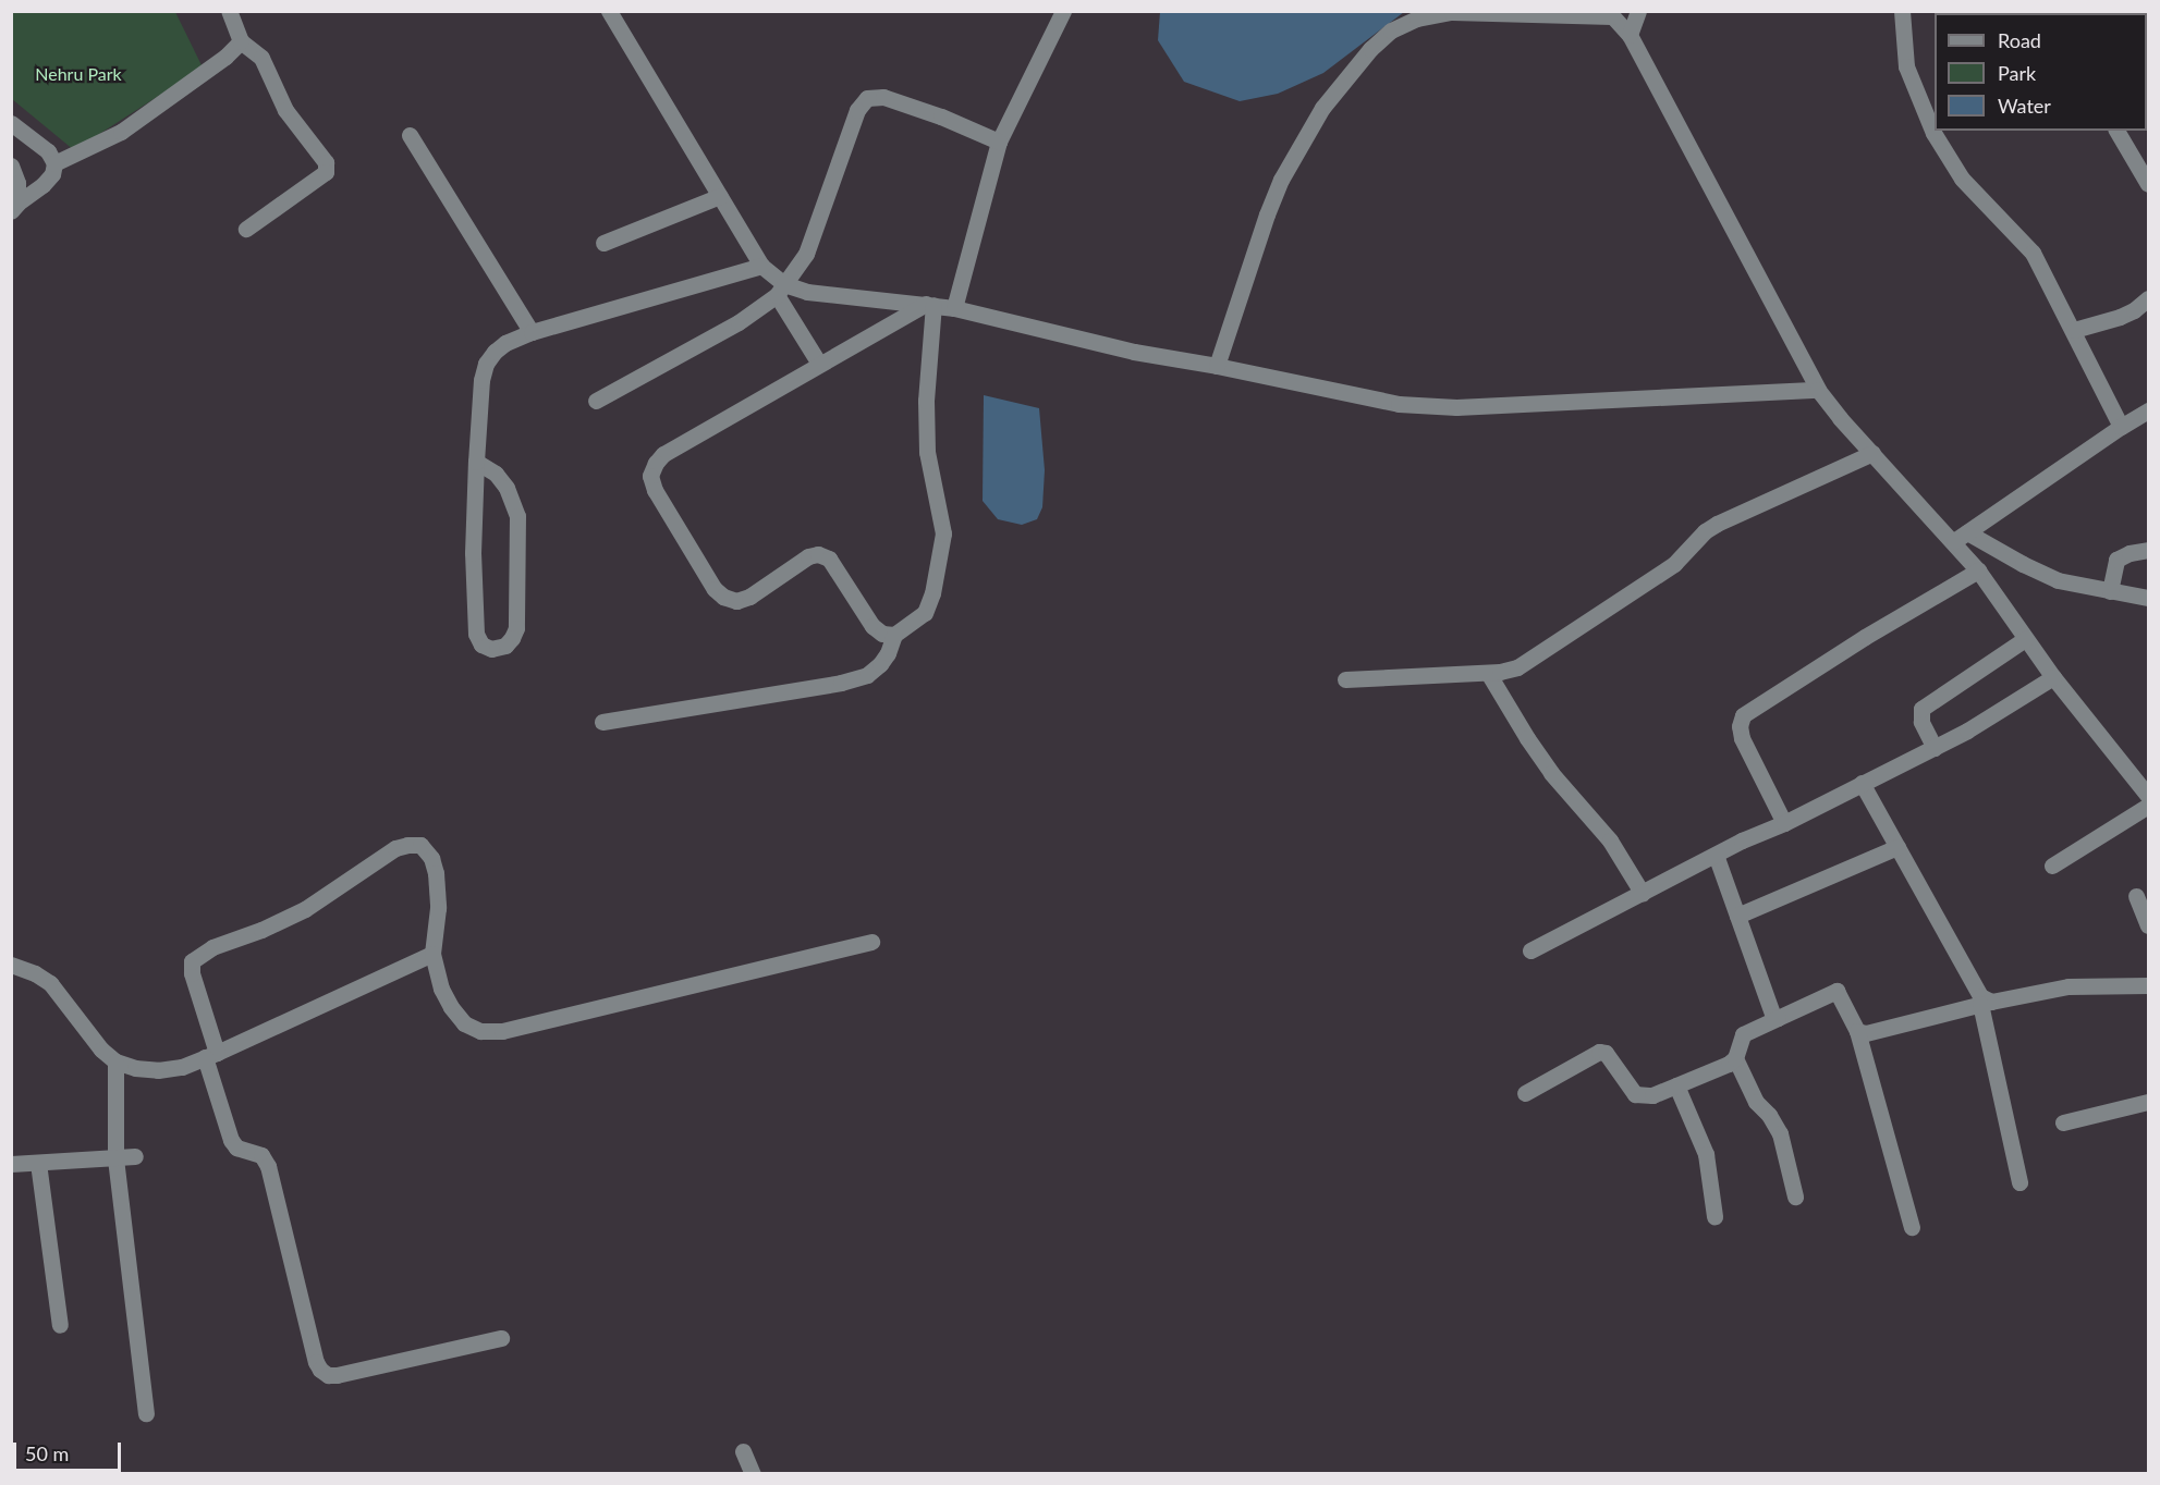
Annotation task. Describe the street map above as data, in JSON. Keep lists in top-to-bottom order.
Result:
{
  "parks": ["Nehru Park"],
  "legend": ["Road", "Park", "Water"],
  "scale_bar": "50 m"
}
